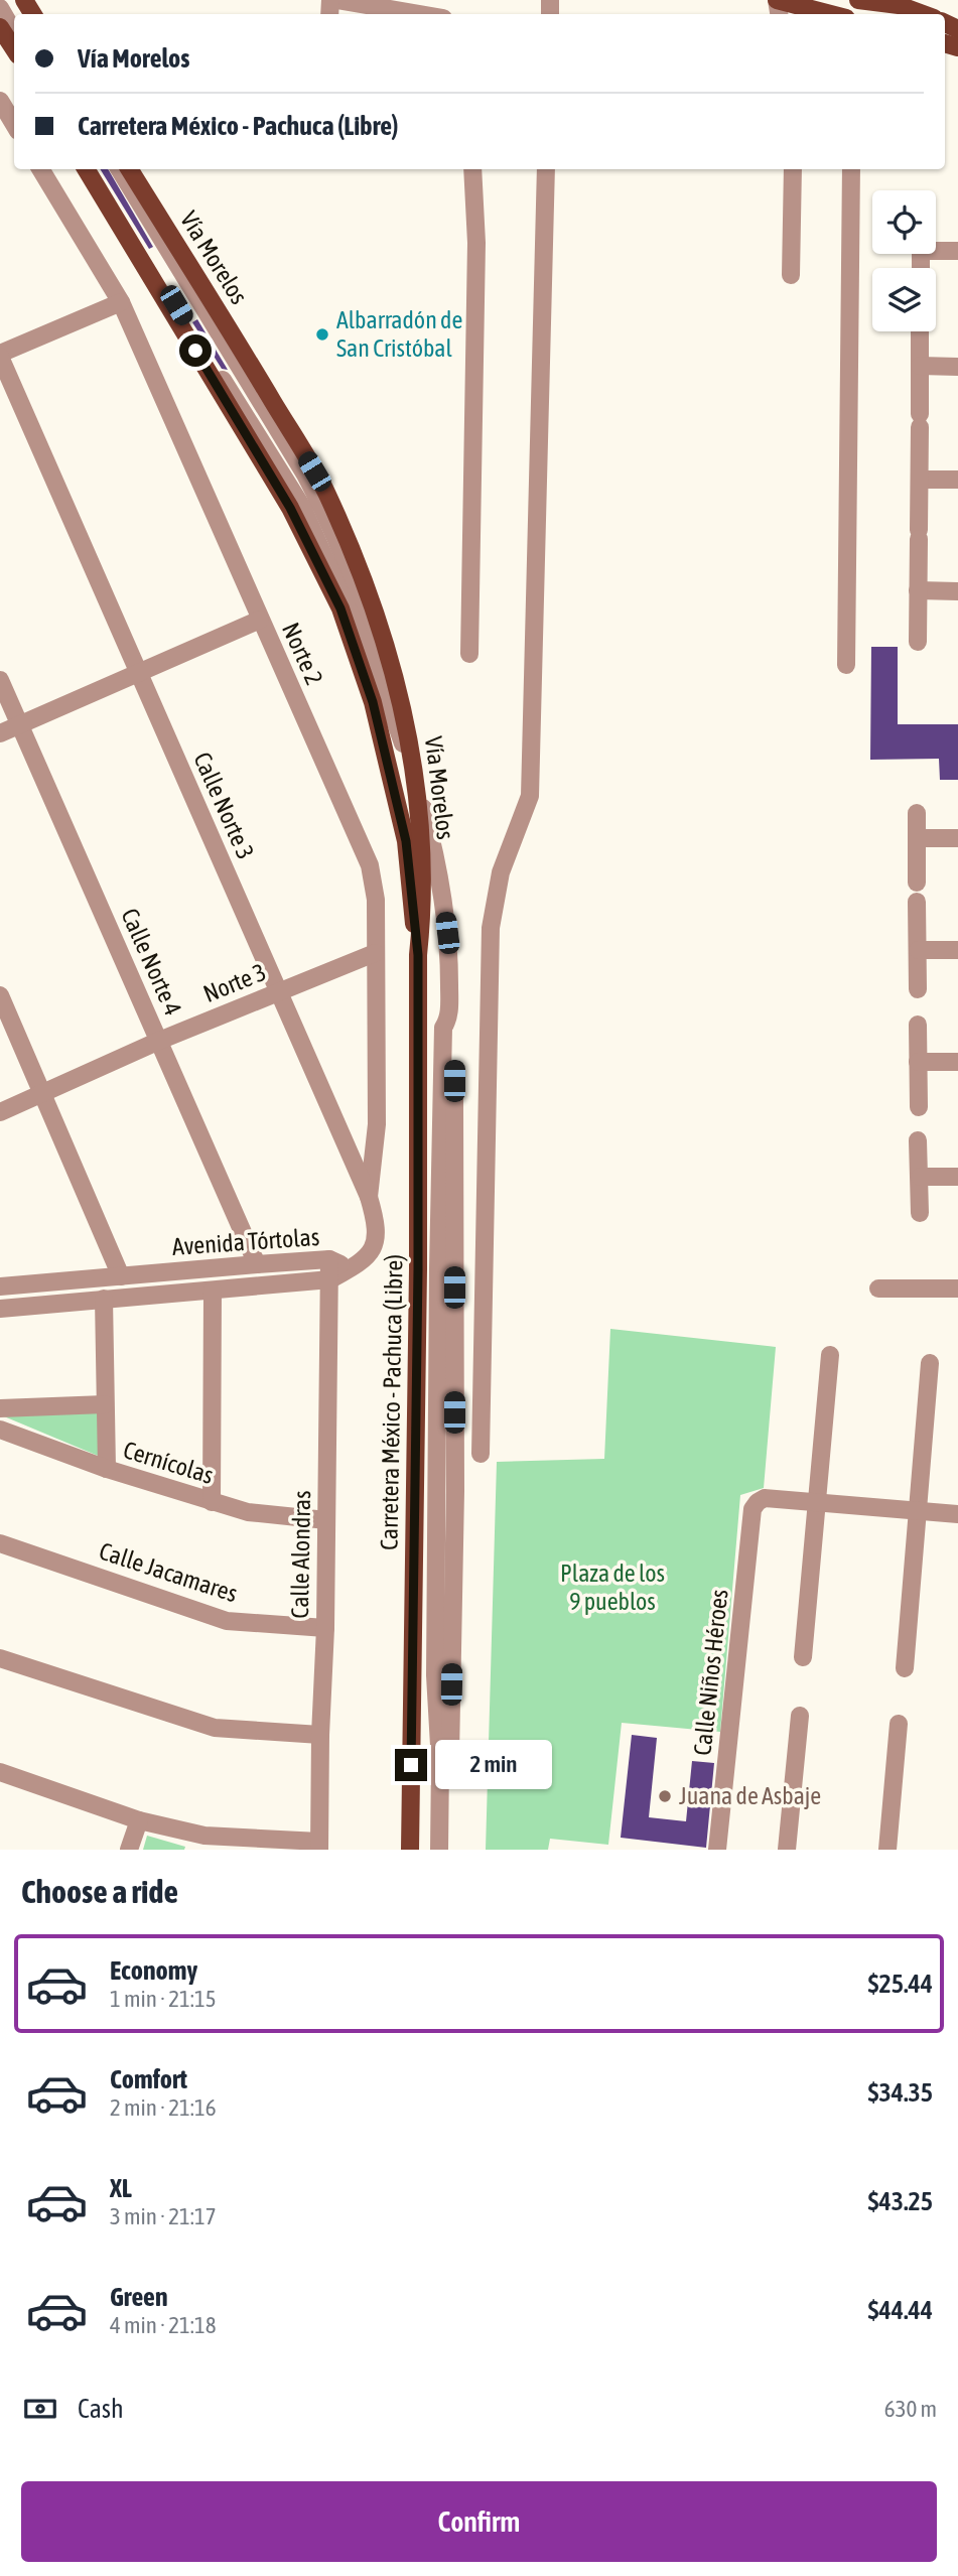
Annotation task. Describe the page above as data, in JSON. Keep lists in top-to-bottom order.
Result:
{
  "streets": {
    "main road": ["Vía Morelos", "Carretera México - Pachuca (Libre)"],
    "street": [
      "Norte 2",
      "Calle Norte 3",
      "Calle Norte 4",
      "Norte 3",
      "Avenida Tórtolas",
      "Cernícolas",
      "Calle Alondras",
      "Calle Jacamares",
      "Calle Niños Héroes"
    ]
  },
  "crossings": [
    ["Vía Morelos", "Carretera México - Pachuca (Libre)"],
    ["Norte 2", "Calle Norte 3"],
    ["Norte 2", "Norte 3"],
    ["Calle Norte 3", "Norte 3"],
    ["Calle Norte 3", "Avenida Tórtolas"],
    ["Calle Norte 4", "Norte 3"],
    ["Calle Norte 4", "Avenida Tórtolas"],
    ["Avenida Tórtolas", "Calle Alondras"],
    ["Cernícolas", "Calle Alondras"],
    ["Calle Alondras", "Calle Jacamares"]
  ],
  "parks": ["Plaza de los 9 pueblos"],
  "places": ["Albarradón de San Cristóbal", "Juana de Asbaje"],
  "page": {
    "banner": ["Vía Morelos", "Carretera México - Pachuca (Libre)"],
    "bubble": "2 min",
    "heading": "Choose a ride",
    "list": [
      {
        "name": "Economy",
        "note": "1 min · 21:15",
        "value": "$25.44"
      },
      {
        "name": "Comfort",
        "note": "2 min · 21:16",
        "value": "$34.35"
      },
      {
        "name": "XL",
        "note": "3 min · 21:17",
        "value": "$43.25"
      },
      {
        "name": "Green",
        "note": "4 min · 21:18",
        "value": "$44.44"
      }
    ],
    "pay": ["Cash", "630 m"],
    "buttons": "Confirm"
  }
}
